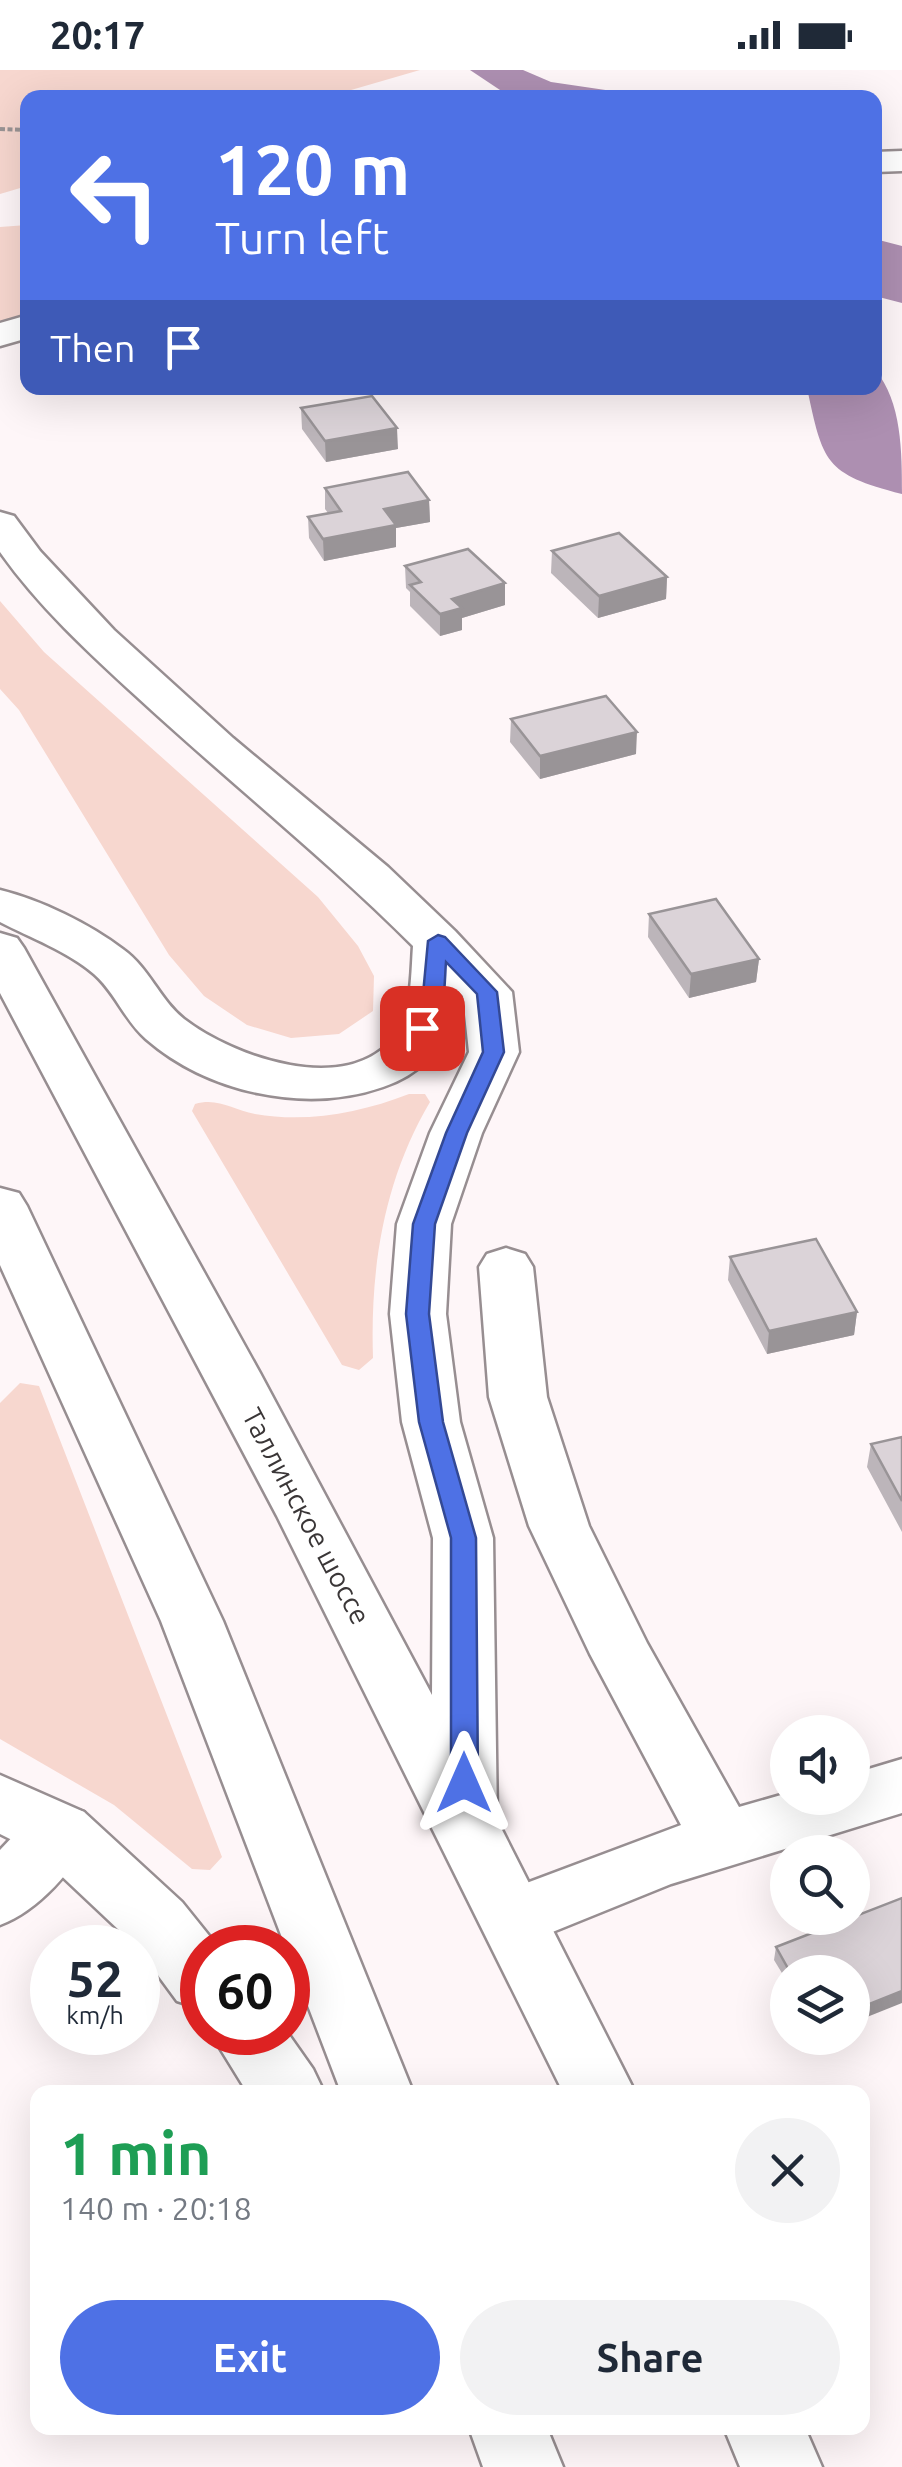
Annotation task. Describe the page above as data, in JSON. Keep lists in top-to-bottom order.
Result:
{
  "streets": {
    "main road": ["Таллинское шоссе"]
  },
  "page": {
    "status": "20:17",
    "turn": ["120 m", "Turn left"],
    "then": "Then",
    "speed": "52 km/h",
    "limit": "60",
    "heading": ["1 min", "140 m · 20:18"],
    "buttons": ["Exit", "Share"]
  }
}
